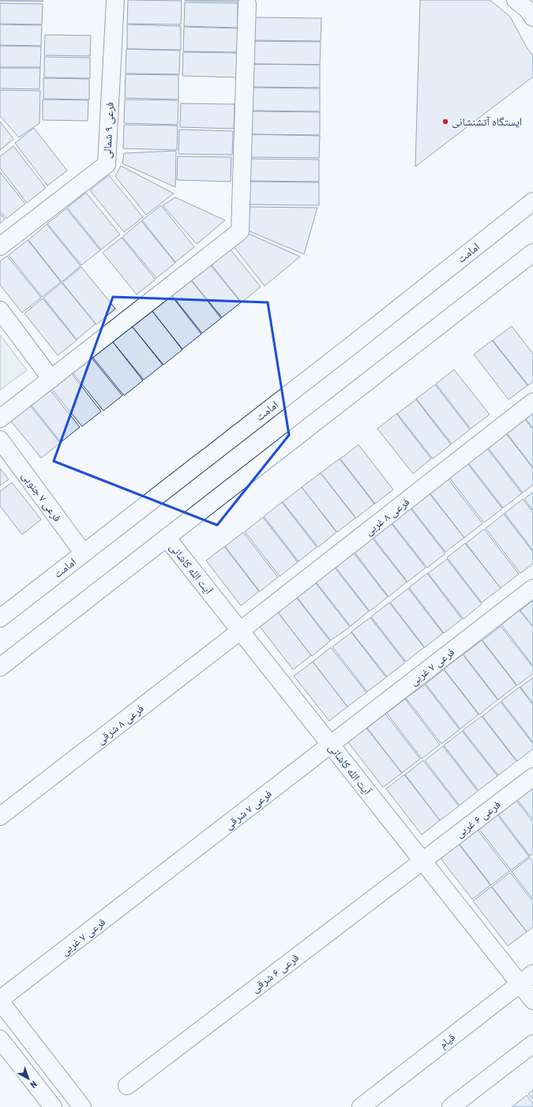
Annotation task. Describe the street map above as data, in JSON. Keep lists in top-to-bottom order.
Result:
{
  "streets": {
    "street": [
      "فرعی ۹ شمالی",
      "امامت",
      "فرعی ۷ جنوبی",
      "فرعی ۸ غربی",
      "آیت الله کاشانی",
      "فرعی ۷ غربی",
      "فرعی ۸ شرقی",
      "فرعی ۷ شرقی",
      "فرعی ۶ غربی",
      "فرعی ۶ شرقی",
      "قیام"
    ]
  },
  "crossings": [
    ["امامت", "فرعی ۷ جنوبی"],
    ["فرعی ۸ غربی", "آیت الله کاشانی"],
    ["فرعی ۸ غربی", "فرعی ۸ شرقی"],
    ["آیت الله کاشانی", "فرعی ۷ غربی"],
    ["آیت الله کاشانی", "فرعی ۸ شرقی"],
    ["آیت الله کاشانی", "فرعی ۷ شرقی"],
    ["آیت الله کاشانی", "فرعی ۶ غربی"],
    ["آیت الله کاشانی", "فرعی ۶ شرقی"],
    ["آیت الله کاشانی", "قیام"],
    ["فرعی ۷ غربی", "فرعی ۷ شرقی"],
    ["فرعی ۶ غربی", "فرعی ۶ شرقی"]
  ],
  "places": ["ایستگاه آتشنشانی"],
  "north": "bottom right"
}
